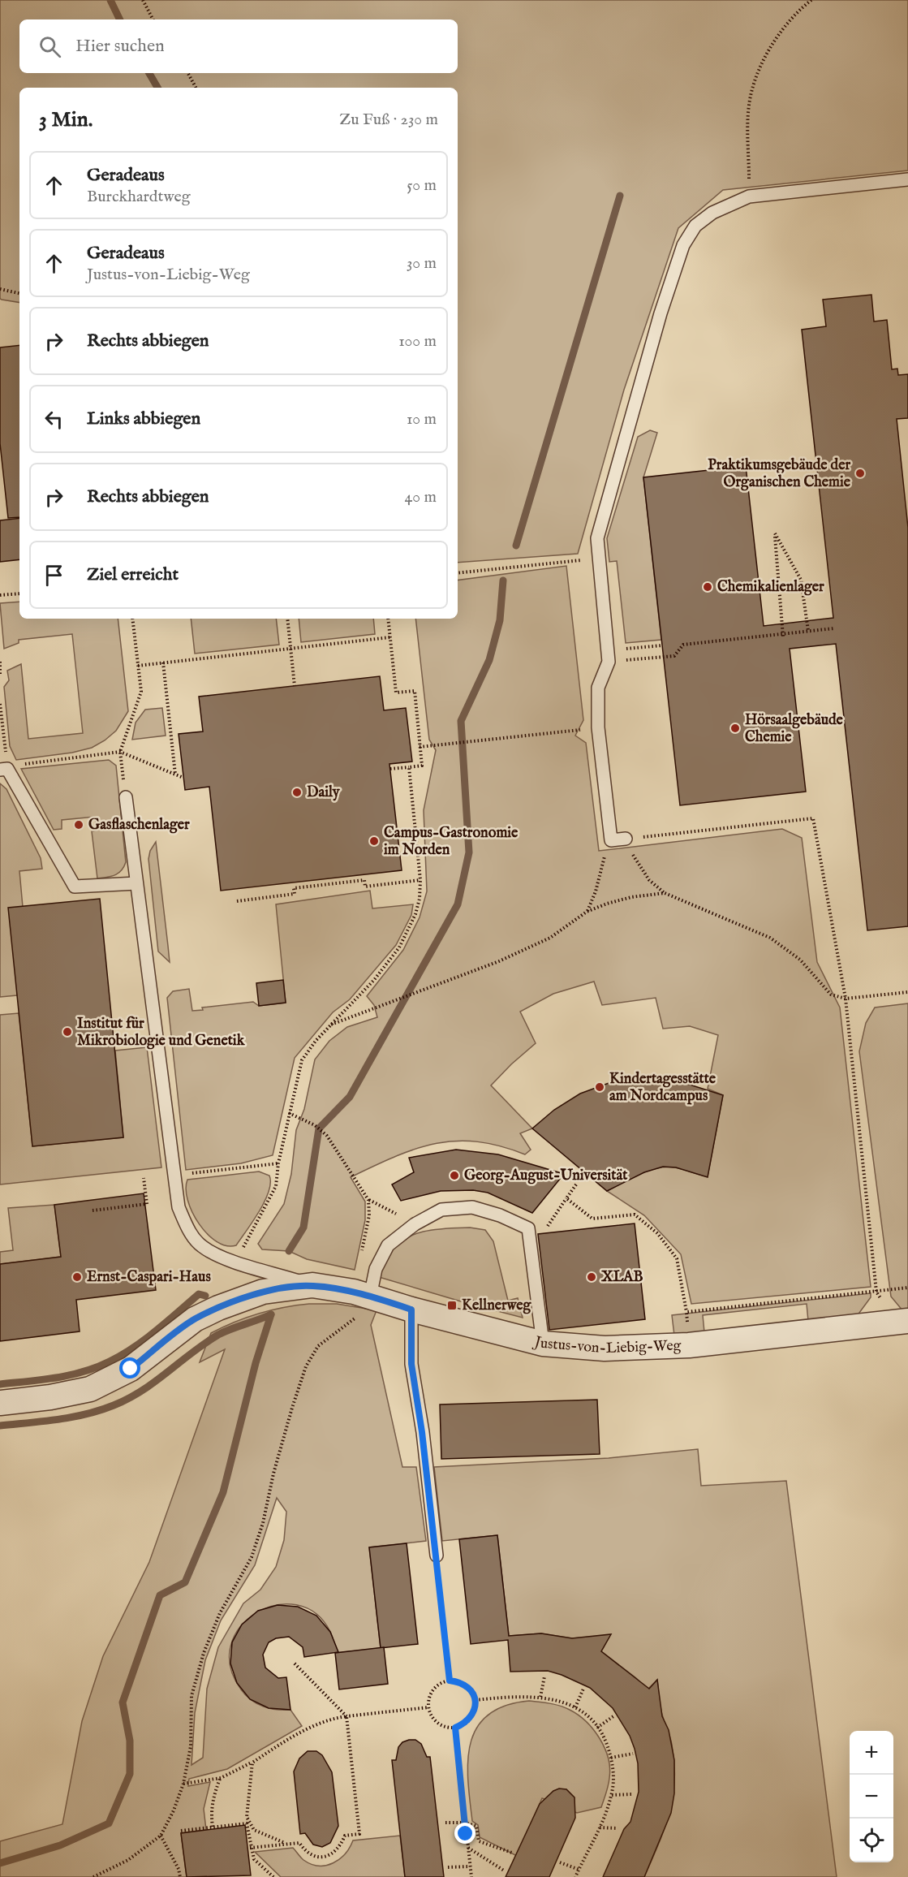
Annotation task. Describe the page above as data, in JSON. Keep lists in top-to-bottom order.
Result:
{
  "streets": {
    "street": ["Justus-von-Liebig-Weg"]
  },
  "places": {
    "other": [
      "Praktikumsgebäude der Organischen Chemie",
      "Chemikalienlager",
      "Hörsaalgebäude Chemie",
      "Daily",
      "Gasflaschenlager",
      "Campus-Gastronomie im Norden",
      "Institut für Mikrobiologie und Genetik",
      "Kindertagesstätte am Nordcampus",
      "Georg-August-Universität",
      "Ernst-Caspari-Haus",
      "XLAB"
    ],
    "transit": ["Kellnerweg"]
  },
  "page": {
    "search": "Hier suchen",
    "heading": ["3 Min.", "Zu Fuß · 230 m"],
    "list": [
      ["Geradeaus", "Burckhardtweg", "50 m"],
      ["Geradeaus", "Justus-von-Liebig-Weg", "30 m"],
      ["Rechts abbiegen", "100 m"],
      ["Links abbiegen", "10 m"],
      ["Rechts abbiegen", "40 m"],
      "Ziel erreicht"
    ],
    "map_buttons": ["+", "−"]
  }
}
